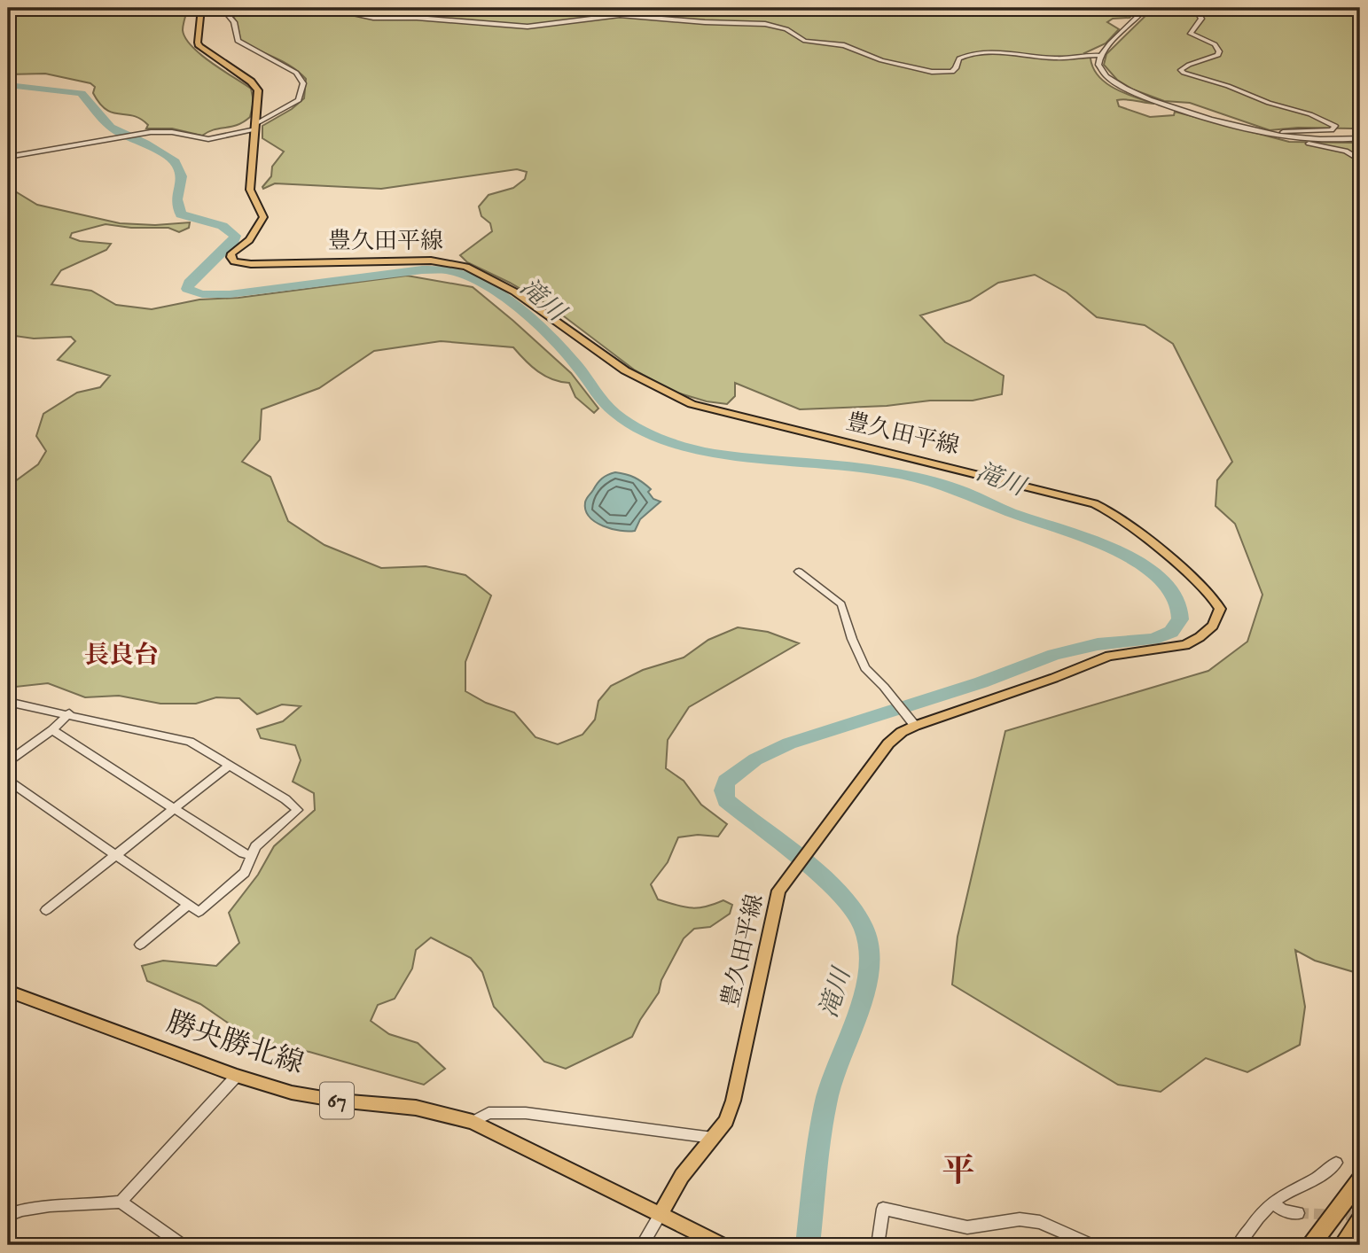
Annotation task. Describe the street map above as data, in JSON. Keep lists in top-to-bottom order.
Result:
{
  "streets": {
    "main road": ["豊久田平線", "勝央勝北線", "67"]
  },
  "crossings": [
    ["豊久田平線", "勝央勝北線"]
  ],
  "districts": ["長良台", "平"],
  "water": ["滝川"]
}
